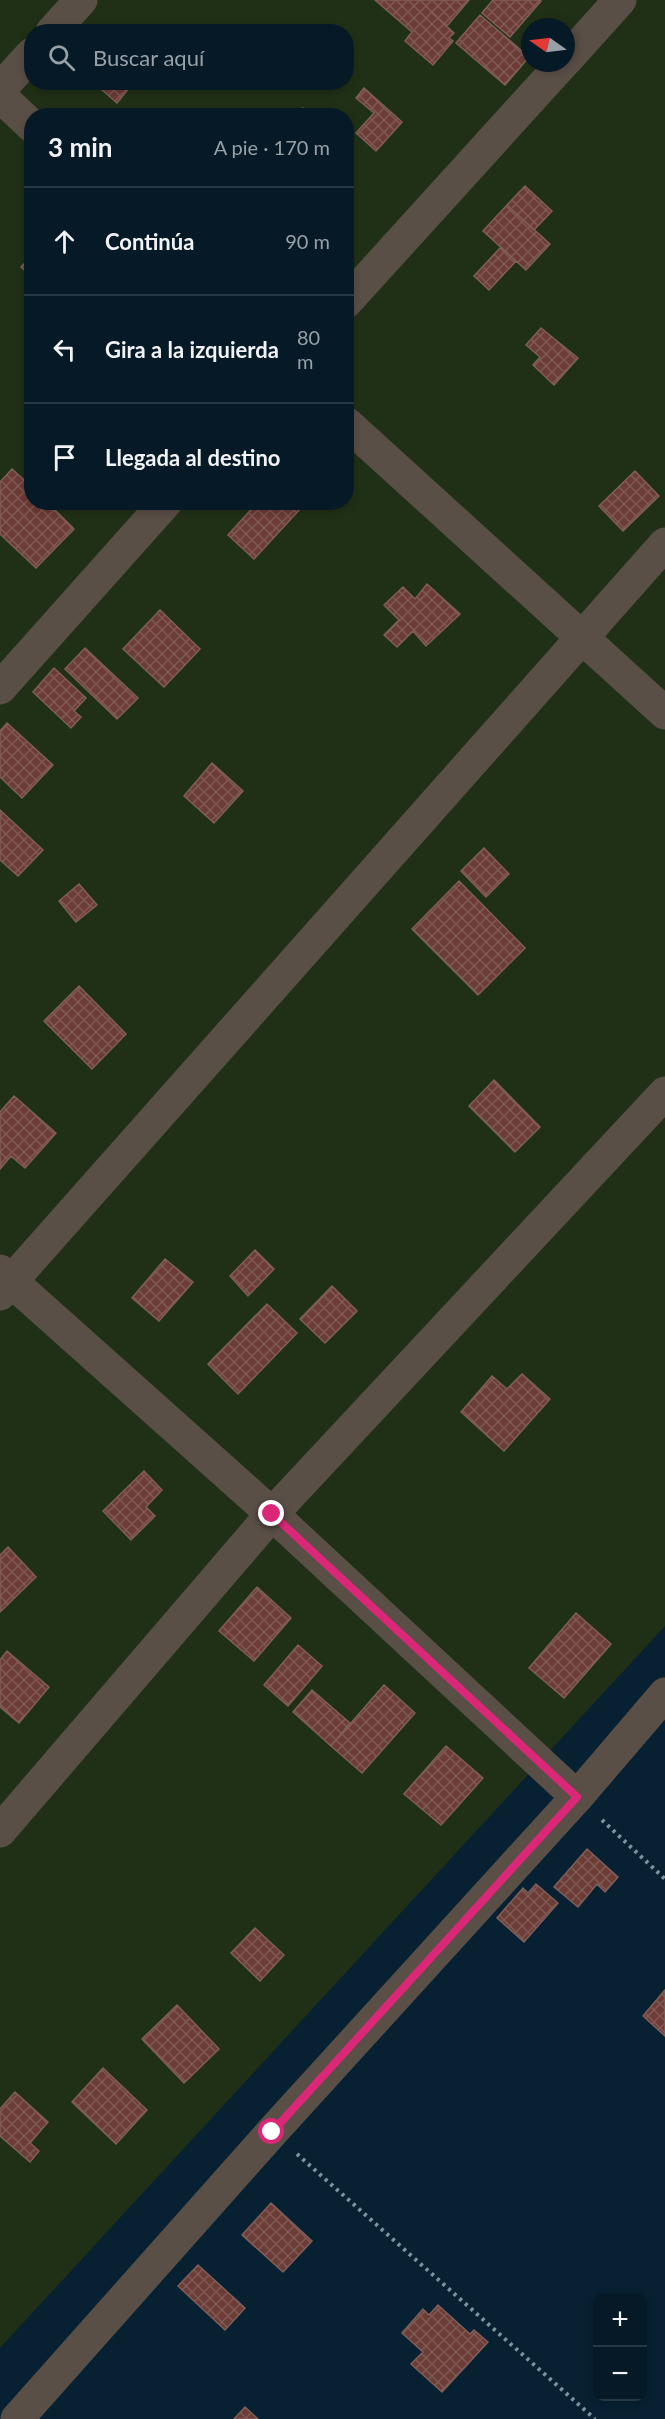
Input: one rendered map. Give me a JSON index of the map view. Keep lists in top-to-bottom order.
{
  "north": "left",
  "page": {
    "search": "Buscar aquí",
    "heading": ["3 min", "A pie · 170 m"],
    "list": [
      ["Continúa", "90 m"],
      ["Gira a la izquierda", "80 m"],
      "Llegada al destino"
    ],
    "map_buttons": ["+", "−"]
  }
}
